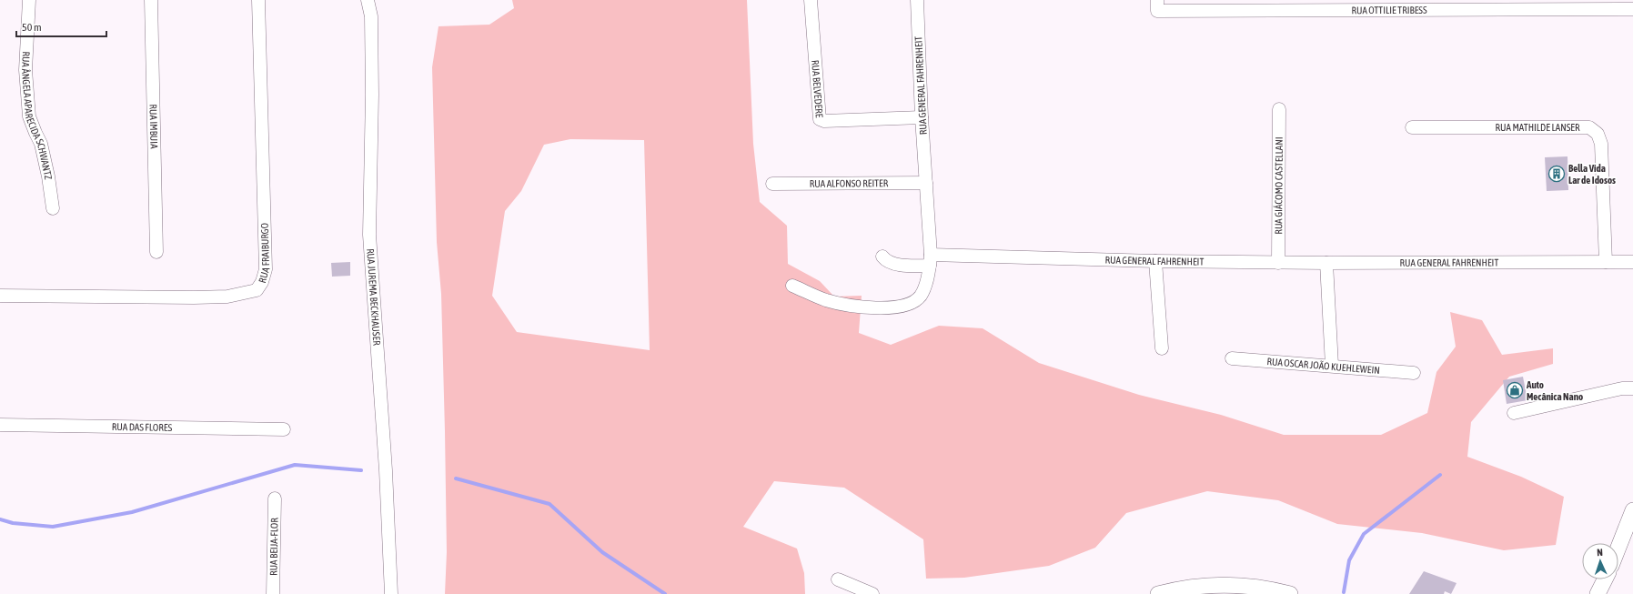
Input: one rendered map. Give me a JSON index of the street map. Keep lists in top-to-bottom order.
{
  "streets": {
    "street": [
      "RUA OTTILIE TRIBESS",
      "RUA GENERAL FAHRENHEIT",
      "RUA BELVEDERE",
      "RUA ÂNGELA APARECIDA SCHWANTZ",
      "RUA IMBUIA",
      "RUA MATHILDE LANSER",
      "RUA ALFONSO REITER",
      "RUA GIÁCOMO CASTELLANI",
      "RUA FRAIBURGO",
      "RUA JUREMA BECKHAUSER",
      "RUA OSCAR JOÃO KUEHLEWEIN",
      "RUA DAS FLORES",
      "RUA BEIJA-FLOR"
    ]
  },
  "crossings": [
    ["RUA GENERAL FAHRENHEIT", "RUA BELVEDERE"],
    ["RUA GENERAL FAHRENHEIT", "RUA MATHILDE LANSER"],
    ["RUA GENERAL FAHRENHEIT", "RUA ALFONSO REITER"],
    ["RUA GENERAL FAHRENHEIT", "RUA GIÁCOMO CASTELLANI"]
  ],
  "places": {
    "building": ["Bella Vida Lar de Idosos"],
    "shop": ["Auto Mecânica Nano"]
  },
  "scale_bar": "50 m",
  "north": "top"
}
